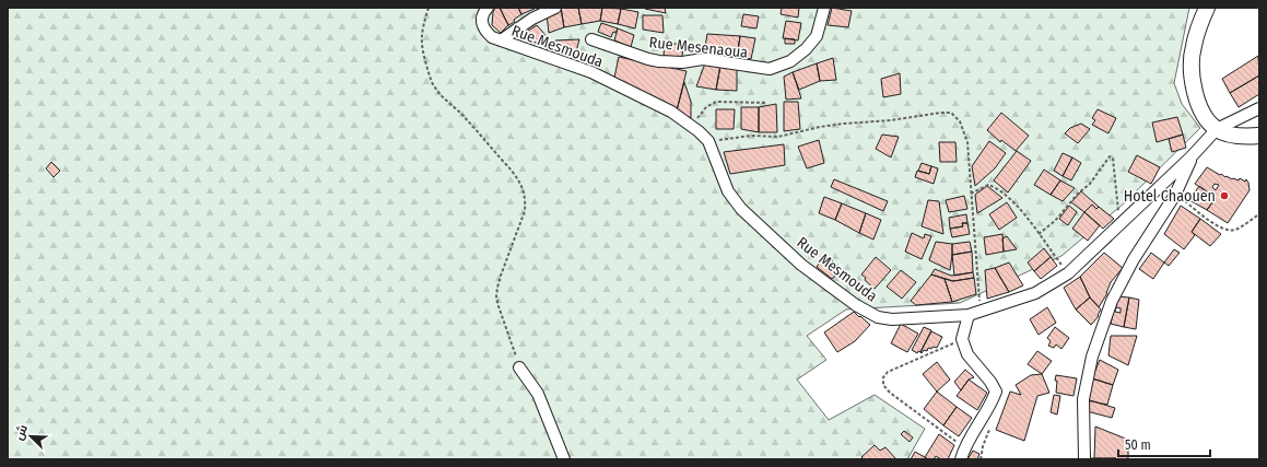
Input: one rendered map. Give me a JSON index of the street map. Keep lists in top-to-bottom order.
{
  "streets": {
    "street": ["Rue Mesmouda", "Rue Mesenaoua"]
  },
  "places": ["Hotel Chaouen"],
  "scale_bar": "50 m",
  "north": "top left"
}
